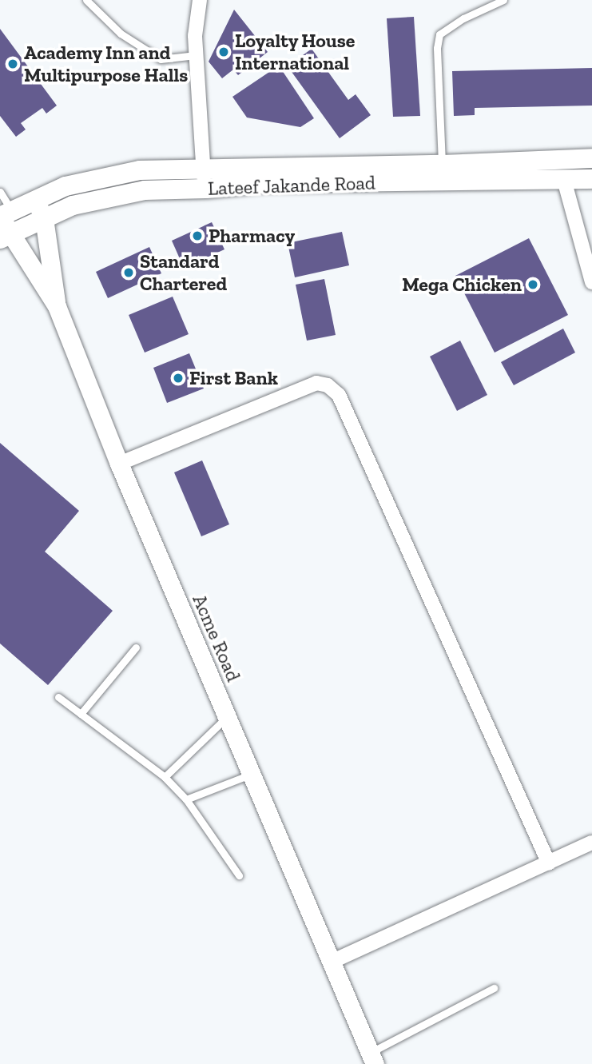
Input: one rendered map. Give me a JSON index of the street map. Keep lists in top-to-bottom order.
{
  "streets": {
    "main road": ["Lateef Jakande Road"],
    "street": ["Acme Road"]
  },
  "crossings": [
    ["Lateef Jakande Road", "Acme Road"]
  ],
  "places": [
    "Loyalty House International",
    "Academy Inn and Multipurpose Halls",
    "Pharmacy",
    "Standard Chartered",
    "Mega Chicken",
    "First Bank"
  ]
}
